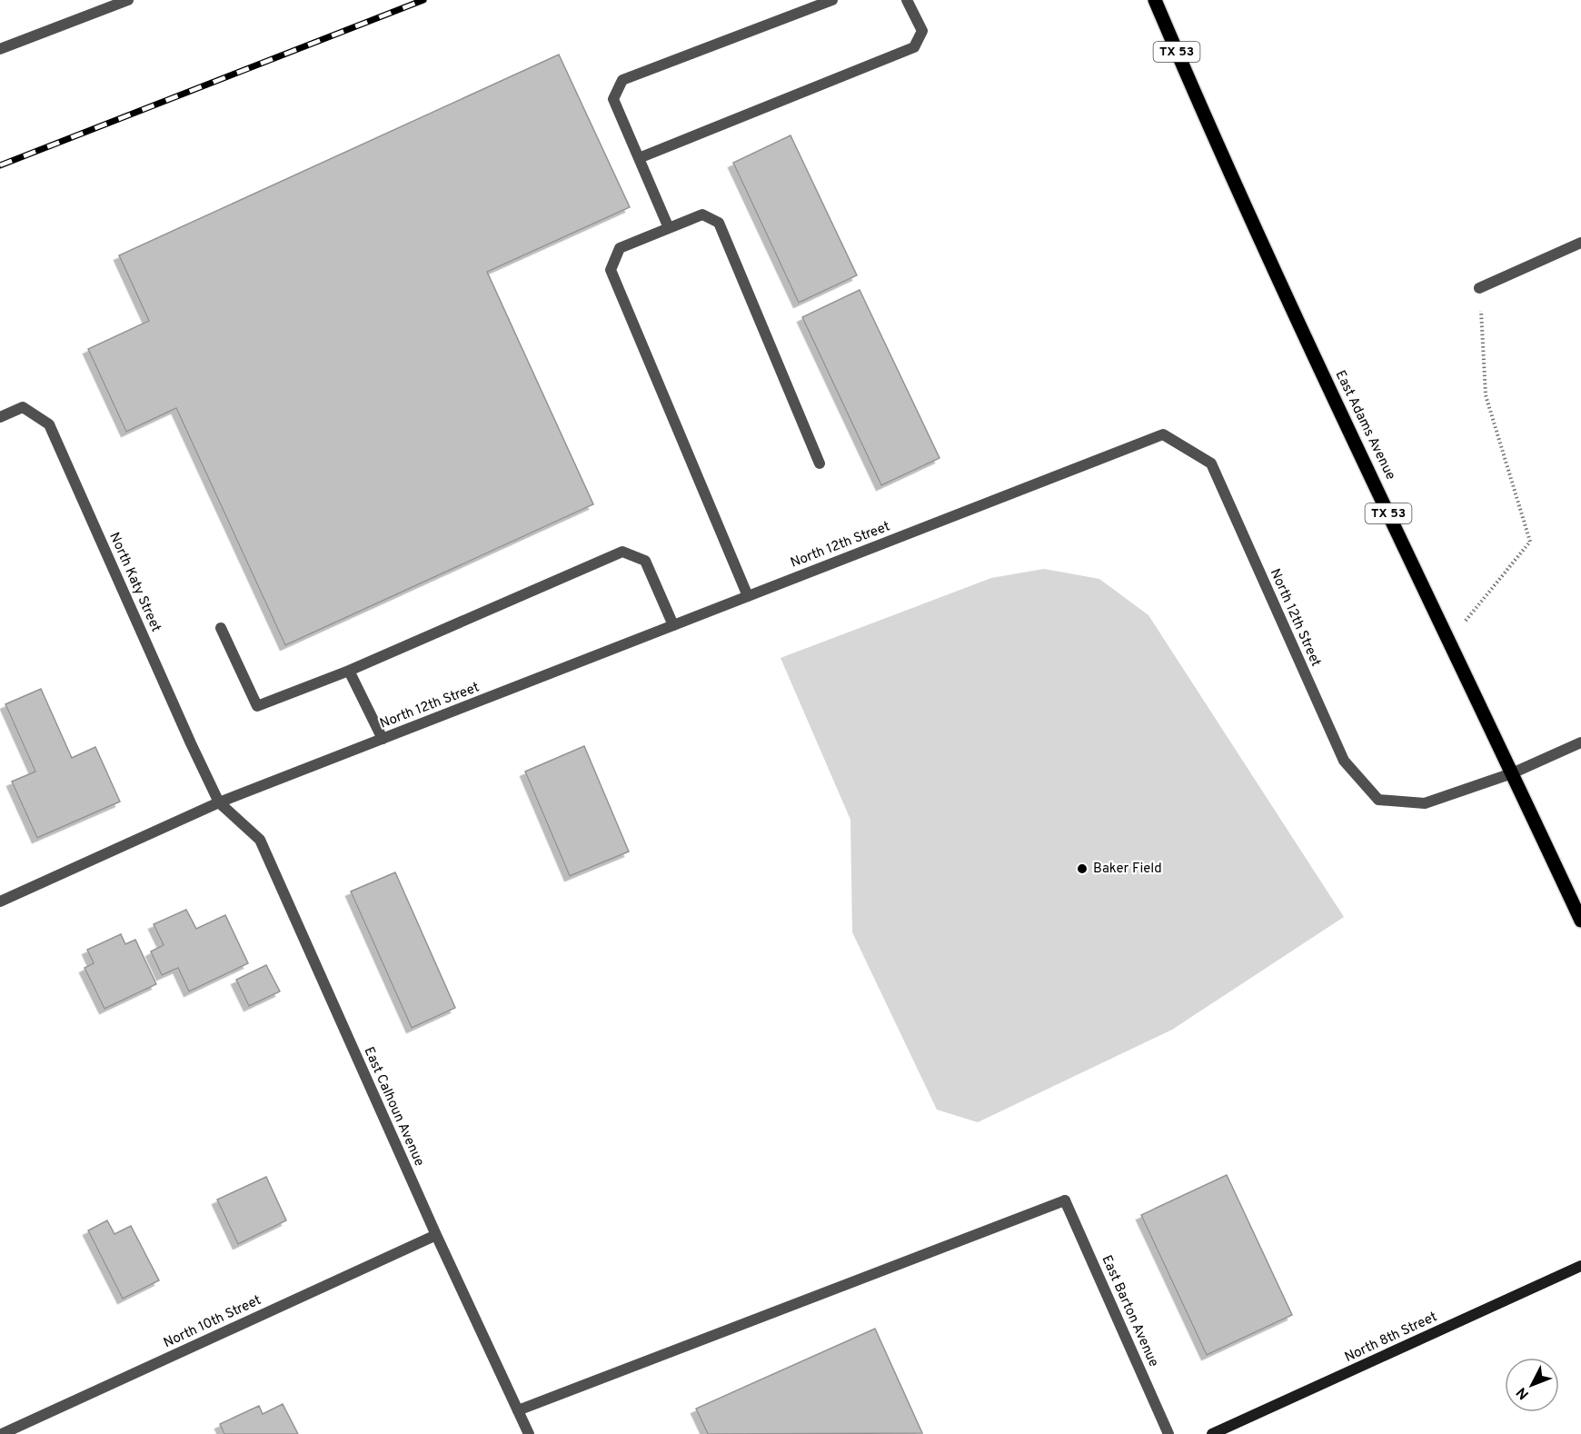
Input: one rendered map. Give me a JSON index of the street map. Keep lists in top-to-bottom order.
{
  "streets": {
    "main road": ["TX 53", "East Adams Avenue"],
    "street": [
      "North 12th Street",
      "North Katy Street",
      "East Calhoun Avenue",
      "East Barton Avenue",
      "North 10th Street",
      "North 8th Street"
    ]
  },
  "crossings": [
    ["East Adams Avenue", "North 12th Street"],
    ["North 12th Street", "North Katy Street"],
    ["North 12th Street", "East Calhoun Avenue"],
    ["North Katy Street", "East Calhoun Avenue"],
    ["East Calhoun Avenue", "East Barton Avenue"],
    ["East Calhoun Avenue", "North 10th Street"]
  ],
  "places": ["Baker Field"],
  "north": "bottom left"
}
